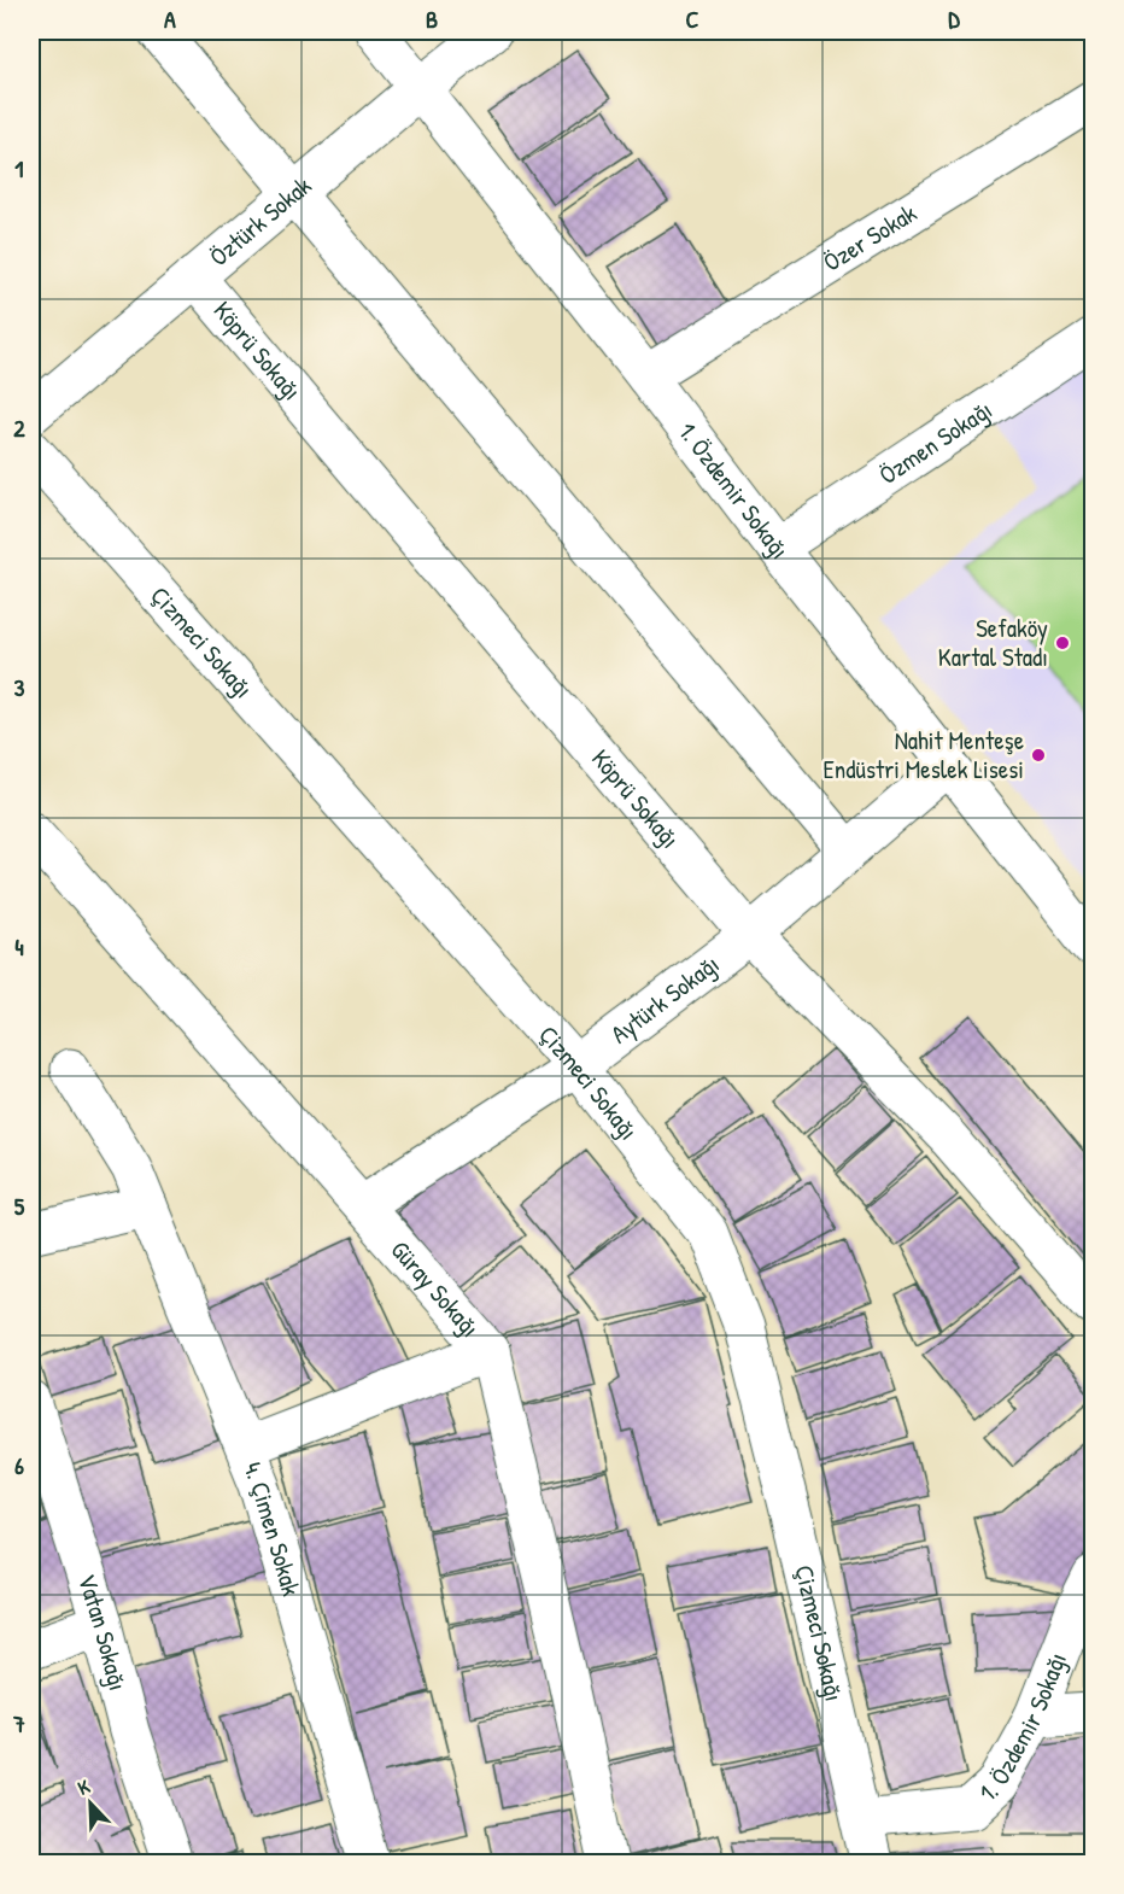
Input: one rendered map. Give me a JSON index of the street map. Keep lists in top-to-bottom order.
{
  "streets": {
    "street": [
      "Öztürk Sokak",
      "Özer Sokak",
      "Köprü Sokağı",
      "Özmen Sokağı",
      "1. Özdemir Sokağı",
      "Çizmeci Sokağı",
      "Aytürk Sokağı",
      "Güray Sokağı",
      "4. Çimen Sokak",
      "Vatan Sokağı"
    ]
  },
  "crossings": [
    ["Öztürk Sokak", "Köprü Sokağı"],
    ["Öztürk Sokak", "1. Özdemir Sokağı"],
    ["Özer Sokak", "1. Özdemir Sokağı"],
    ["Köprü Sokağı", "Aytürk Sokağı"],
    ["Özmen Sokağı", "1. Özdemir Sokağı"],
    ["1. Özdemir Sokağı", "Çizmeci Sokağı"],
    ["1. Özdemir Sokağı", "Aytürk Sokağı"],
    ["Çizmeci Sokağı", "Aytürk Sokağı"],
    ["Aytürk Sokağı", "Güray Sokağı"]
  ],
  "places": ["Sefaköy Kartal Stadı", "Nahit Menteşe Endüstri Meslek Lisesi"],
  "north": "top left",
  "grid": {
    "columns": [
      "A",
      "B",
      "C",
      "D"
    ],
    "rows": [
      "1",
      "2",
      "3",
      "4",
      "5",
      "6",
      "7"
    ]
  }
}
